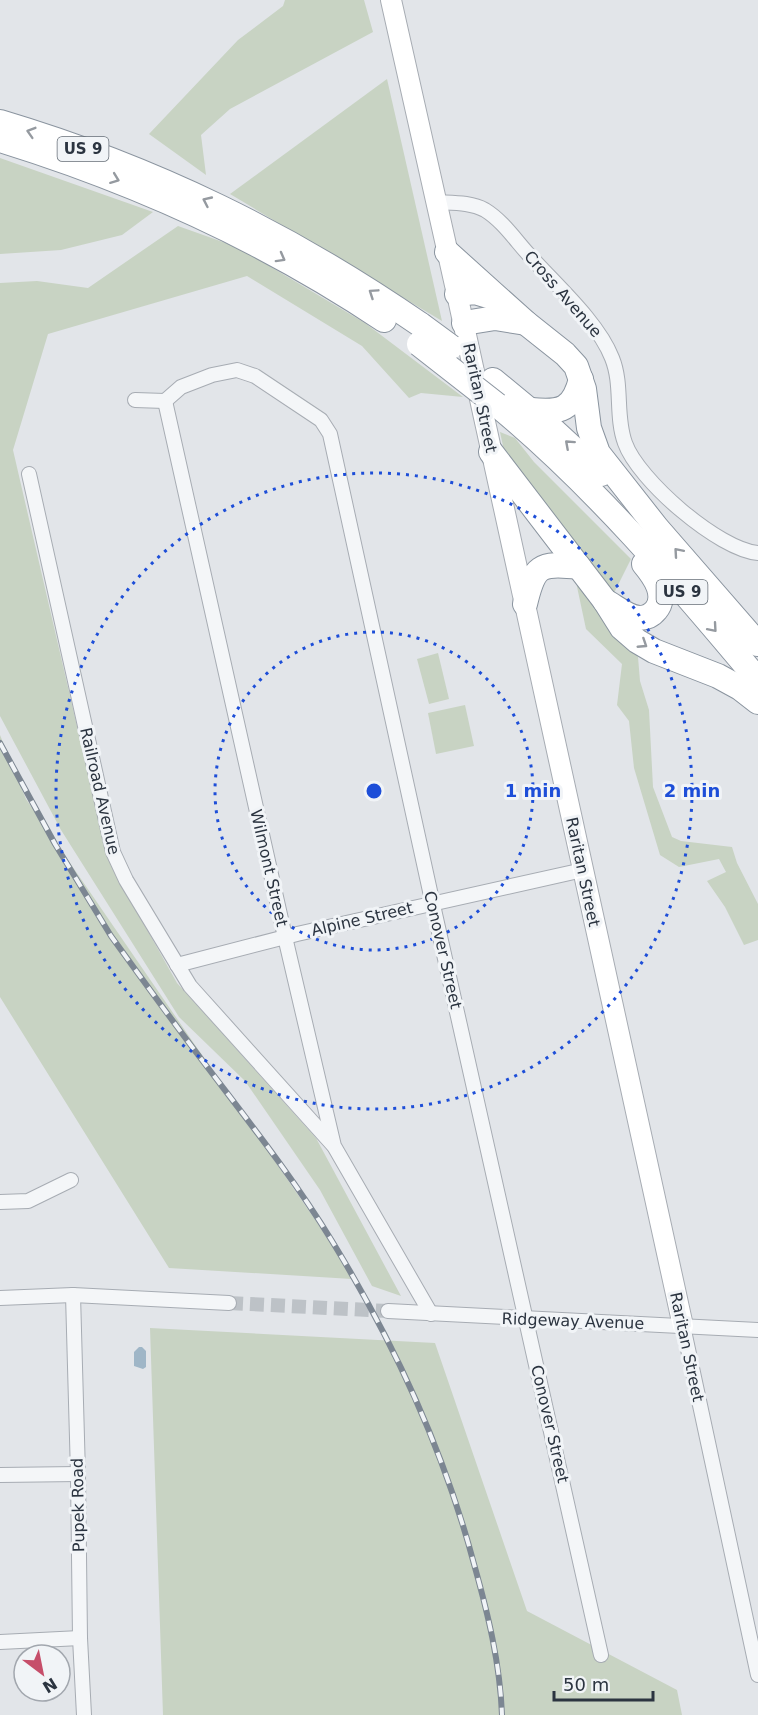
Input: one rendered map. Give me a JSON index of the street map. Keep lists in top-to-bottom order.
{
  "streets": {
    "highway": ["US 9"],
    "street": [
      "Cross Avenue",
      "Raritan Street",
      "Railroad Avenue",
      "Wilmont Street",
      "Alpine Street",
      "Conover Street",
      "Ridgeway Avenue",
      "Pupek Road"
    ]
  },
  "crossings": [
    ["Cross Avenue", "Raritan Street"],
    ["Raritan Street", "Alpine Street"],
    ["Raritan Street", "Ridgeway Avenue"],
    ["Railroad Avenue", "Wilmont Street"],
    ["Railroad Avenue", "Alpine Street"],
    ["Wilmont Street", "Alpine Street"],
    ["Wilmont Street", "Conover Street"],
    ["Wilmont Street", "Ridgeway Avenue"],
    ["Alpine Street", "Conover Street"],
    ["Conover Street", "Ridgeway Avenue"]
  ],
  "scale_bar": "50 m",
  "north": "bottom right",
  "rings": ["1 min", "2 min"]
}
